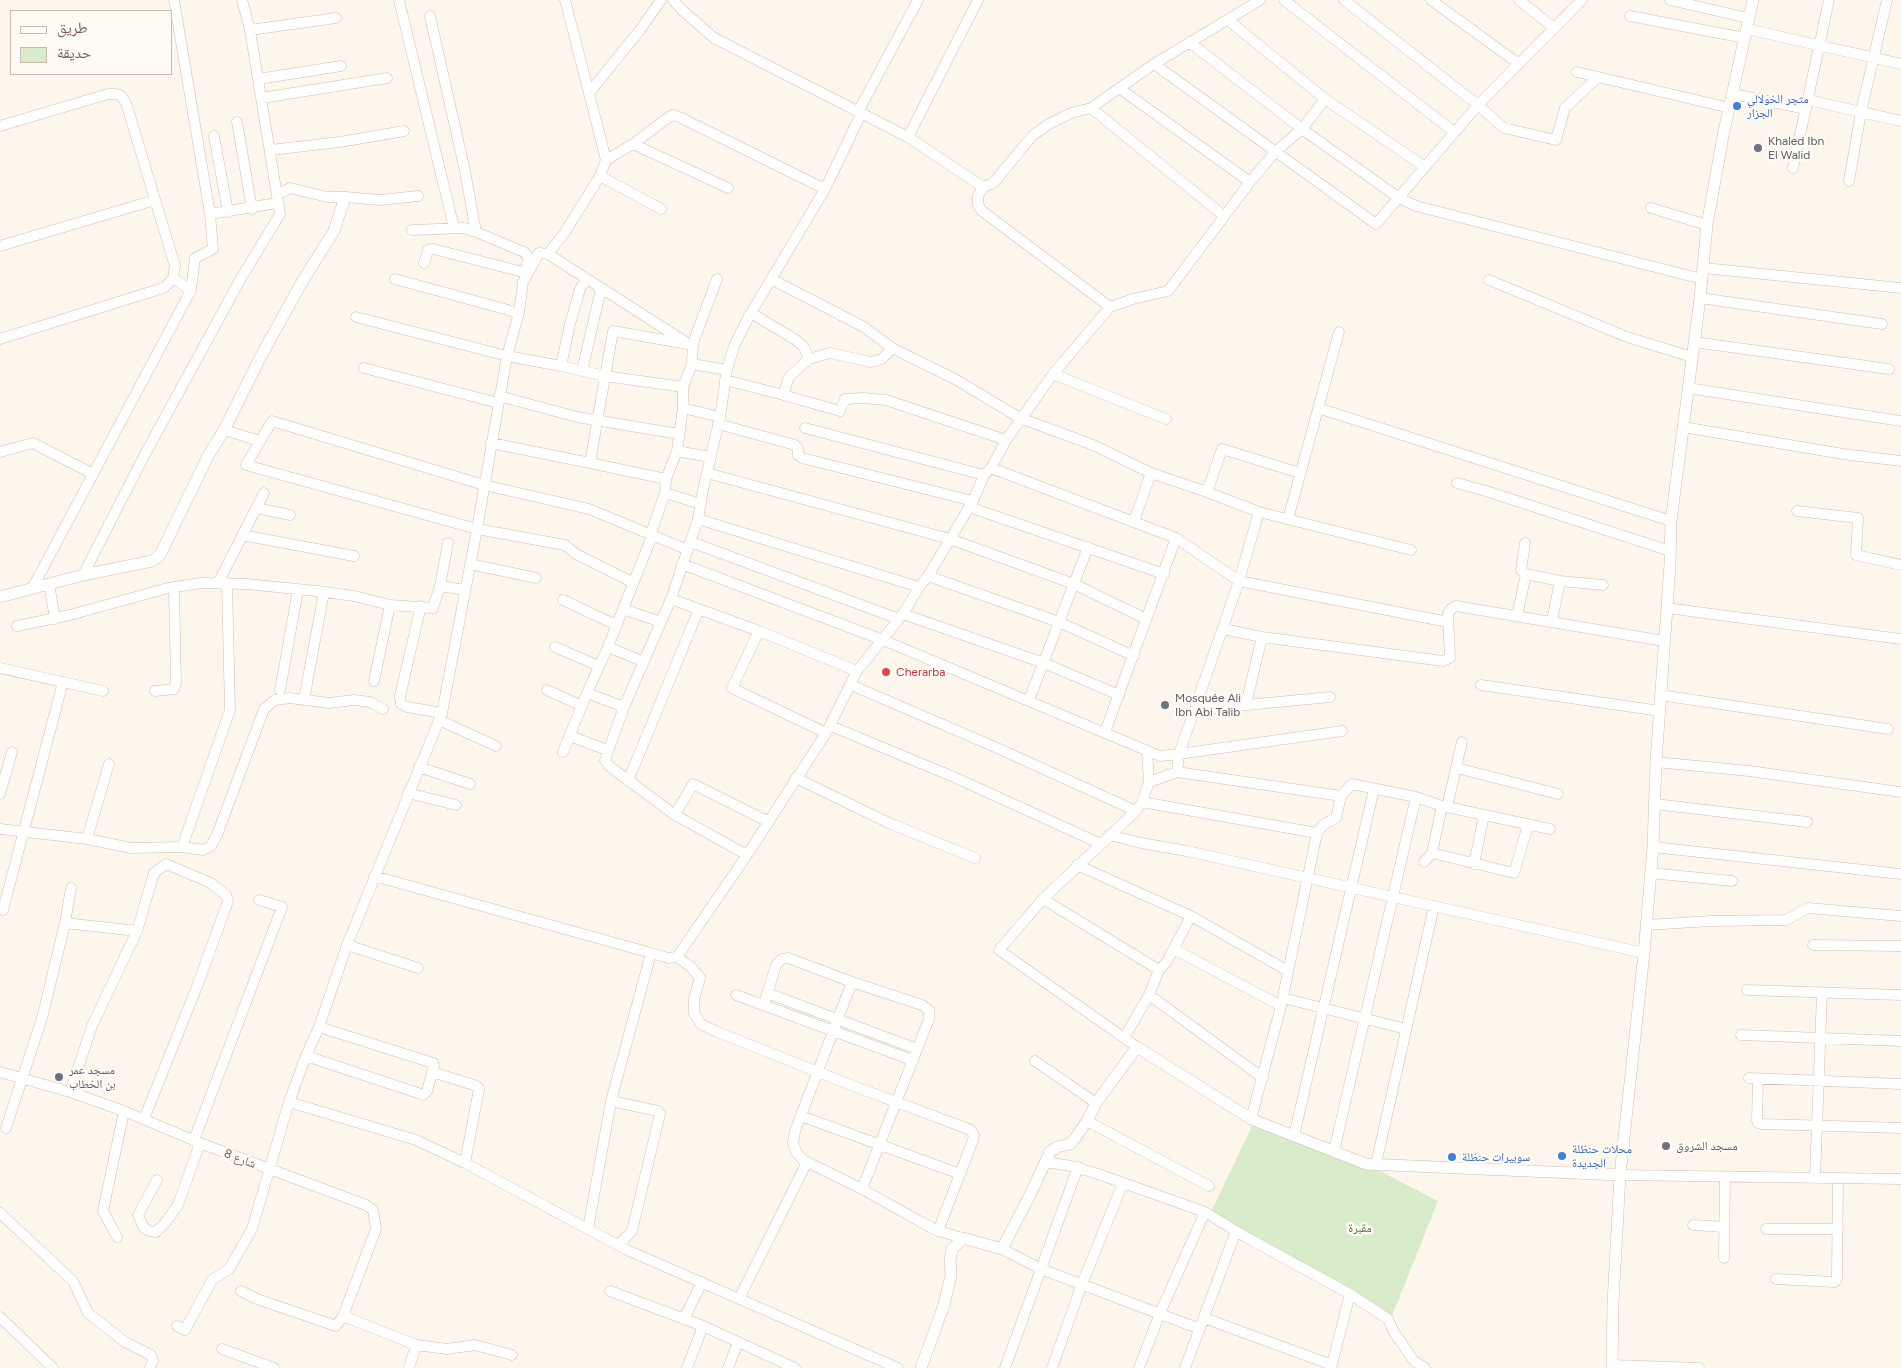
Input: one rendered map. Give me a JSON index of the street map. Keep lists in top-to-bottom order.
{
  "streets": {
    "street": ["شارع 8"]
  },
  "parks": ["مقبرة"],
  "places": [
    "متجر الخولالي الجزار",
    "Khaled Ibn El Walid",
    "Cherarba",
    "Mosquée Ali Ibn Abi Talib",
    "مسجد عمر بن الخطاب",
    "مسجد الشروق",
    "محلات حنظلة الجديدة",
    "سوبيرات حنظلة"
  ],
  "legend": ["طريق", "حديقة"]
}
